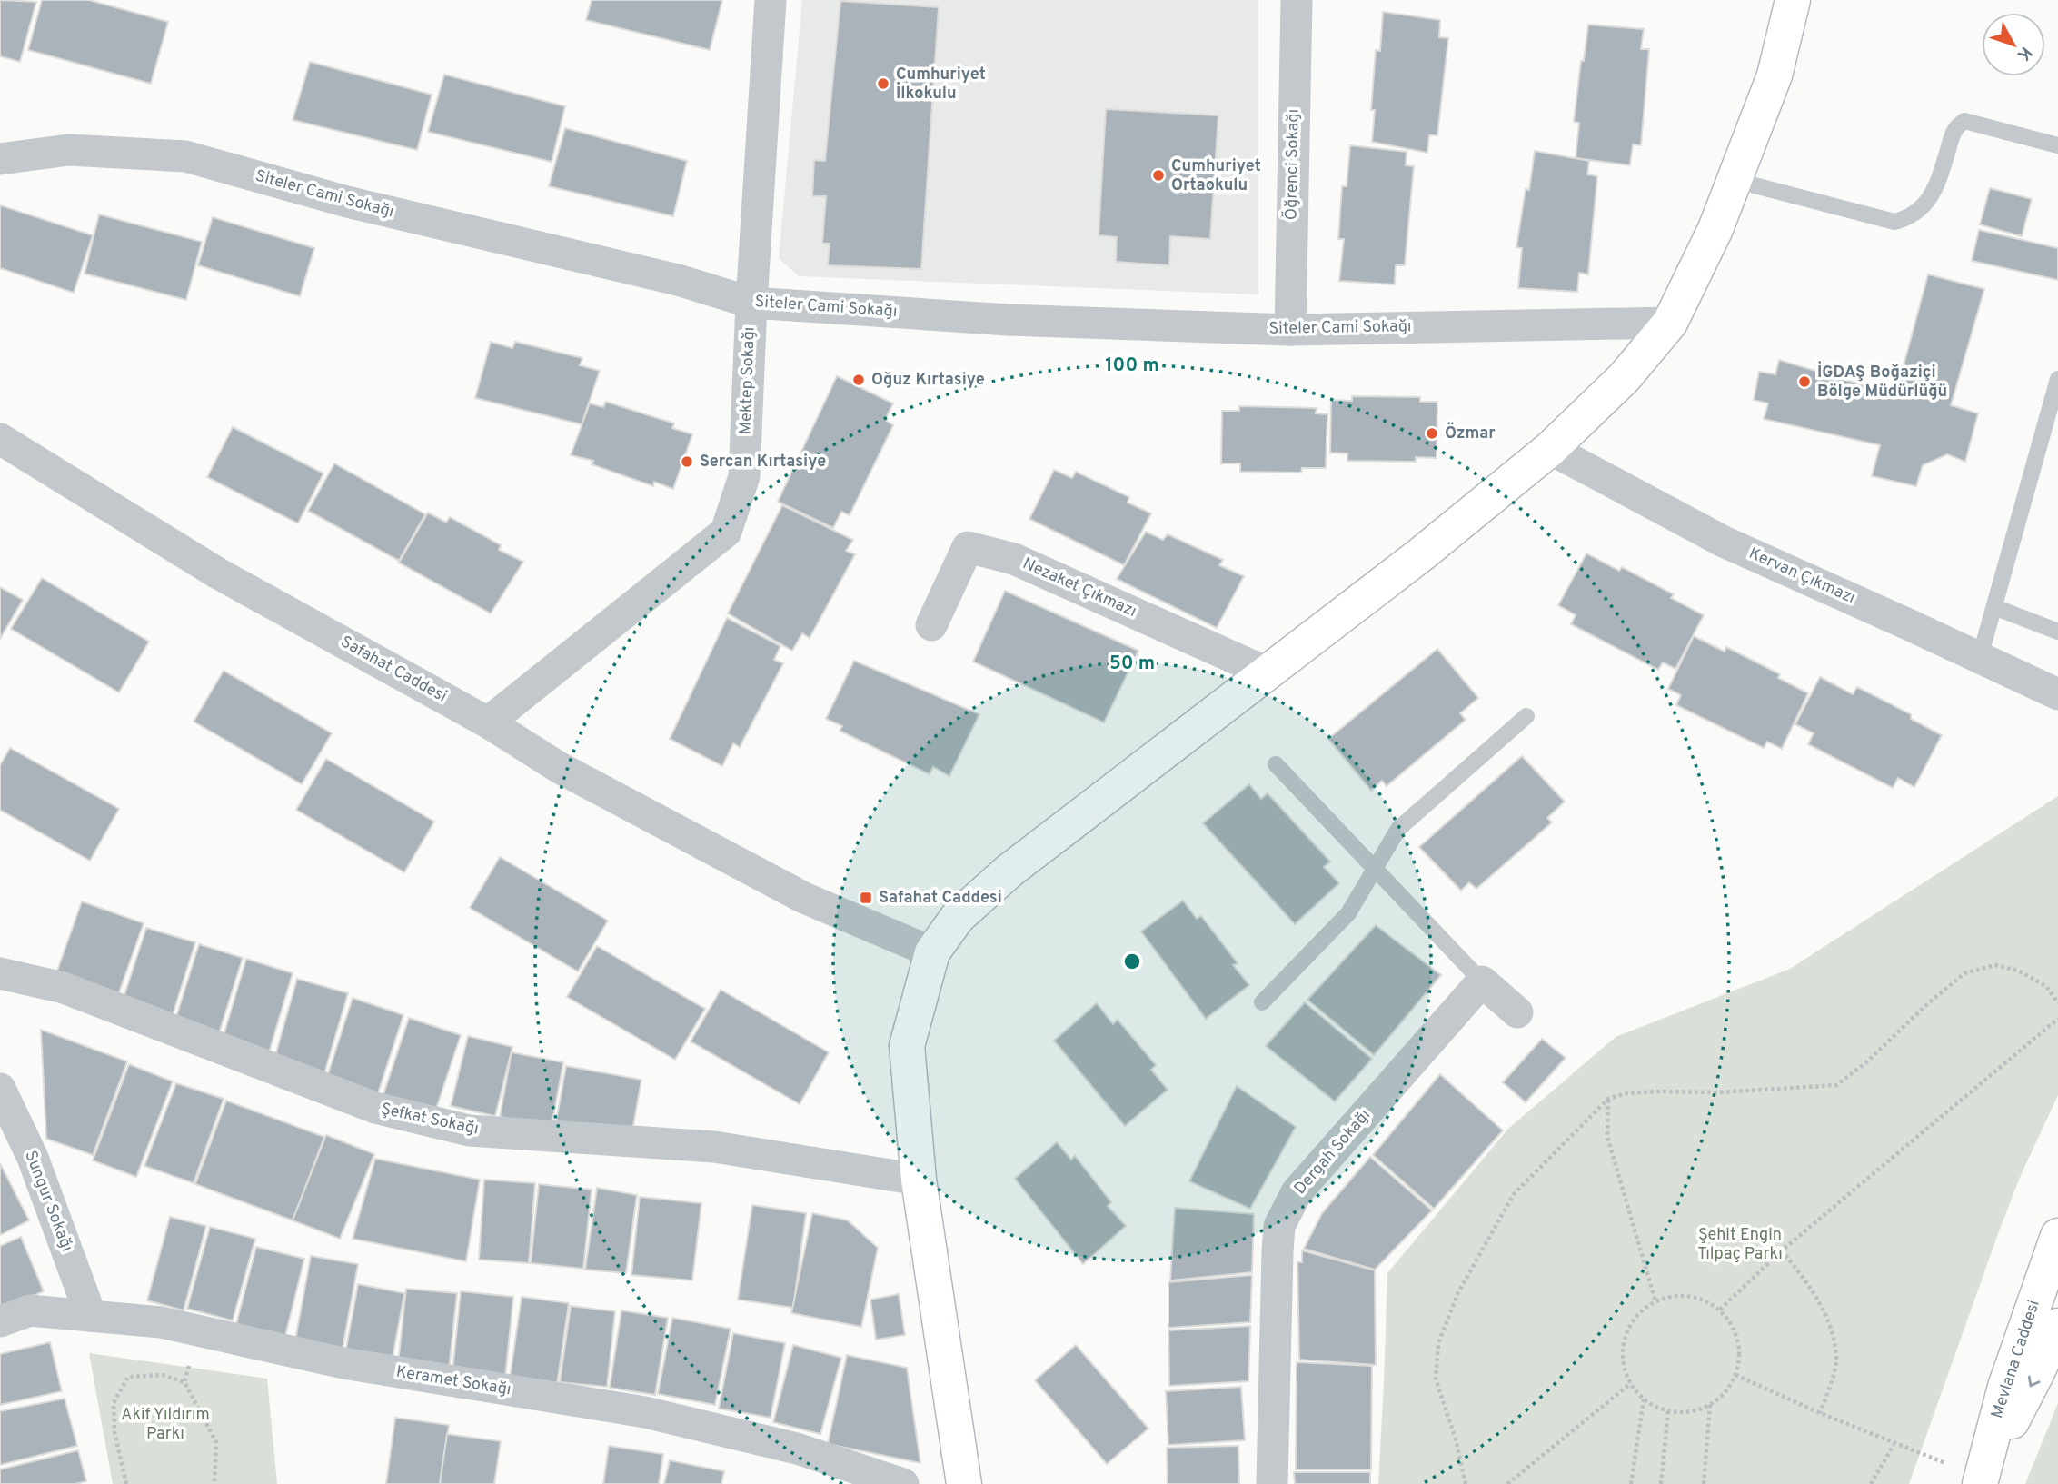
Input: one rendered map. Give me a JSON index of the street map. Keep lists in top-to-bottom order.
{
  "streets": {
    "main road": ["Mevlana Caddesi"],
    "street": [
      "Öğrenci Sokağı",
      "Siteler Cami Sokağı",
      "Mektep Sokağı",
      "Kervan Çıkmazı",
      "Nezaket Çıkmazı",
      "Safahat Caddesi",
      "Şefkat Sokağı",
      "Dergah Sokağı",
      "Sungur Sokağı",
      "Keramet Sokağı"
    ]
  },
  "crossings": [
    ["Öğrenci Sokağı", "Siteler Cami Sokağı"],
    ["Siteler Cami Sokağı", "Mektep Sokağı"],
    ["Mektep Sokağı", "Safahat Caddesi"],
    ["Sungur Sokağı", "Keramet Sokağı"]
  ],
  "parks": ["Şehit Engin Tılpaç Parkı", "Akif Yıldırım Parkı"],
  "places": {
    "other": [
      "Cumhuriyet İlkokulu",
      "Cumhuriyet Ortaokulu",
      "Oğuz Kırtasiye",
      "İGDAŞ Boğaziçi Bölge Müdürlüğü",
      "Özmar",
      "Sercan Kırtasiye"
    ],
    "transit": ["Safahat Caddesi"]
  },
  "north": "bottom right",
  "rings": ["100 m", "50 m"]
}
